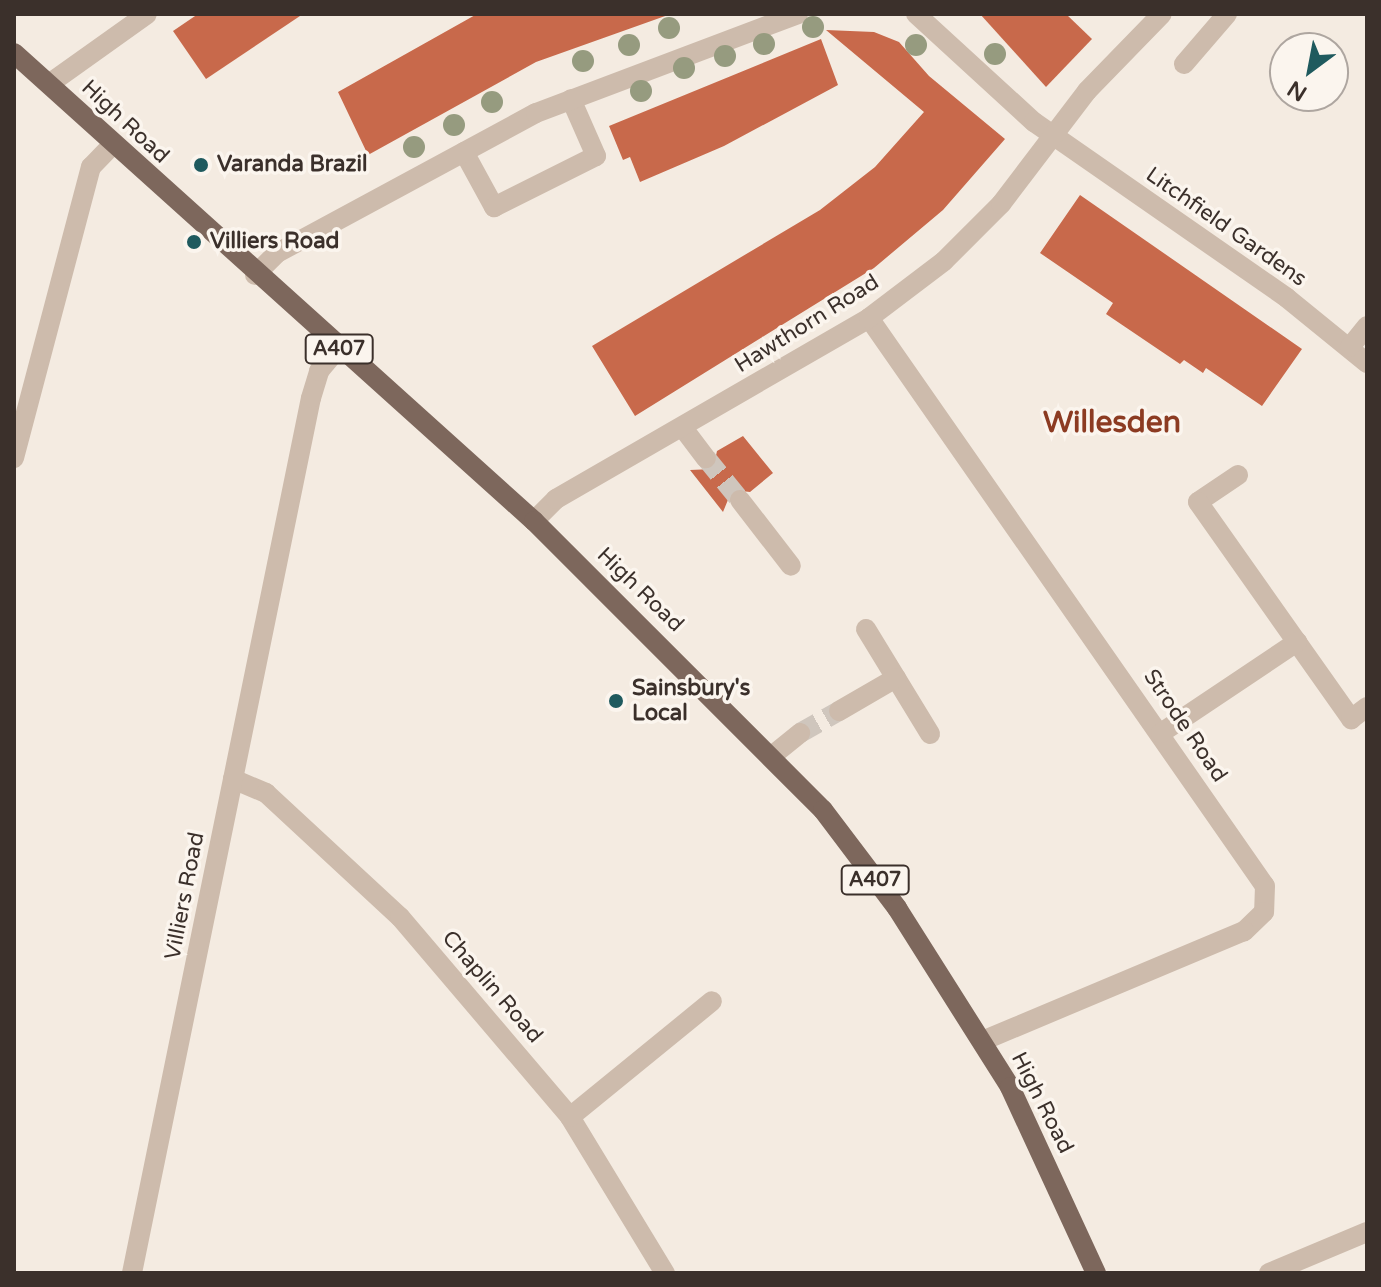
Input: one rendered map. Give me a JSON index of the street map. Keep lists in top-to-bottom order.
{
  "streets": {
    "main road": ["High Road", "A407"],
    "street": [
      "Litchfield Gardens",
      "Hawthorn Road",
      "Strode Road",
      "Villiers Road",
      "Chaplin Road"
    ]
  },
  "crossings": [
    ["High Road", "Hawthorn Road"],
    ["High Road", "Strode Road"],
    ["High Road", "Villiers Road"],
    ["Litchfield Gardens", "Hawthorn Road"],
    ["Hawthorn Road", "Strode Road"],
    ["Villiers Road", "Chaplin Road"]
  ],
  "districts": ["Willesden"],
  "places": ["Varanda Brazil", "Villiers Road", "Sainsbury's Local"],
  "north": "bottom left"
}
